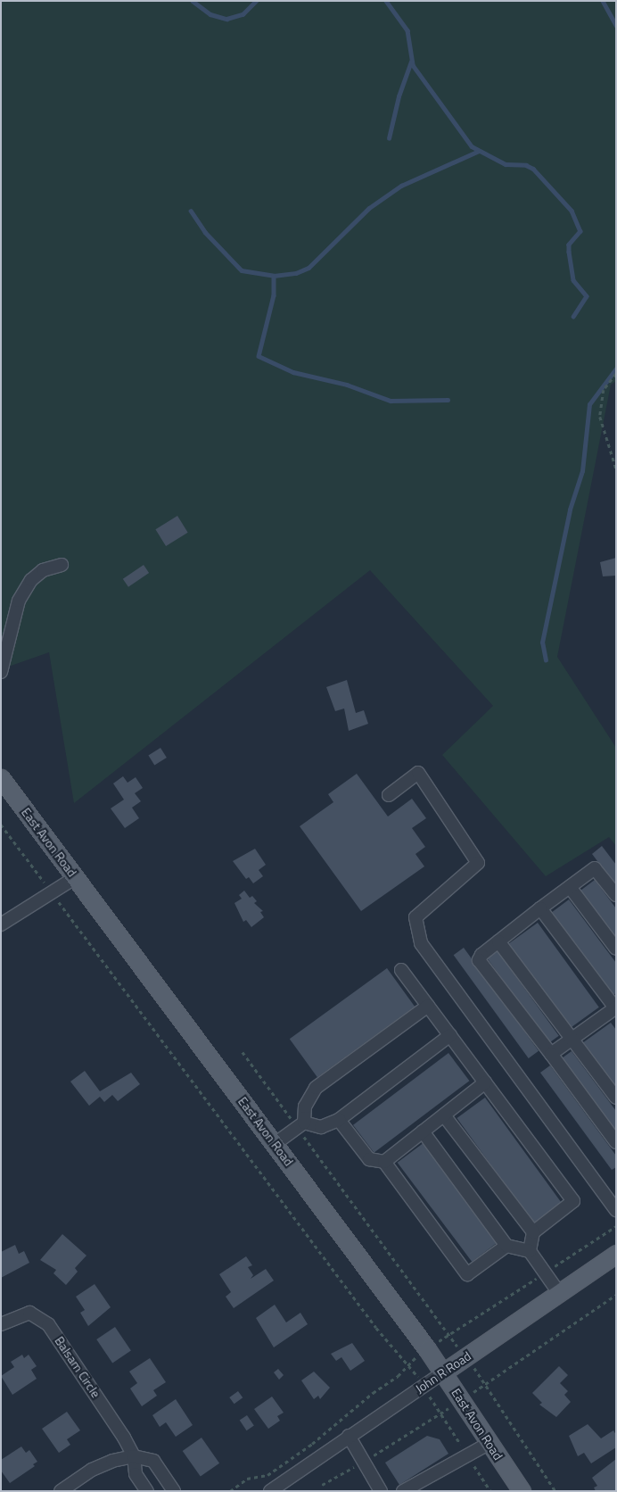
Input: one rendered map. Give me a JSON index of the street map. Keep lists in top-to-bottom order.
{
  "streets": {
    "main road": ["East Avon Road", "John R Road"],
    "street": ["Balsam Circle"]
  },
  "crossings": [
    ["East Avon Road", "John R Road"]
  ]
}
